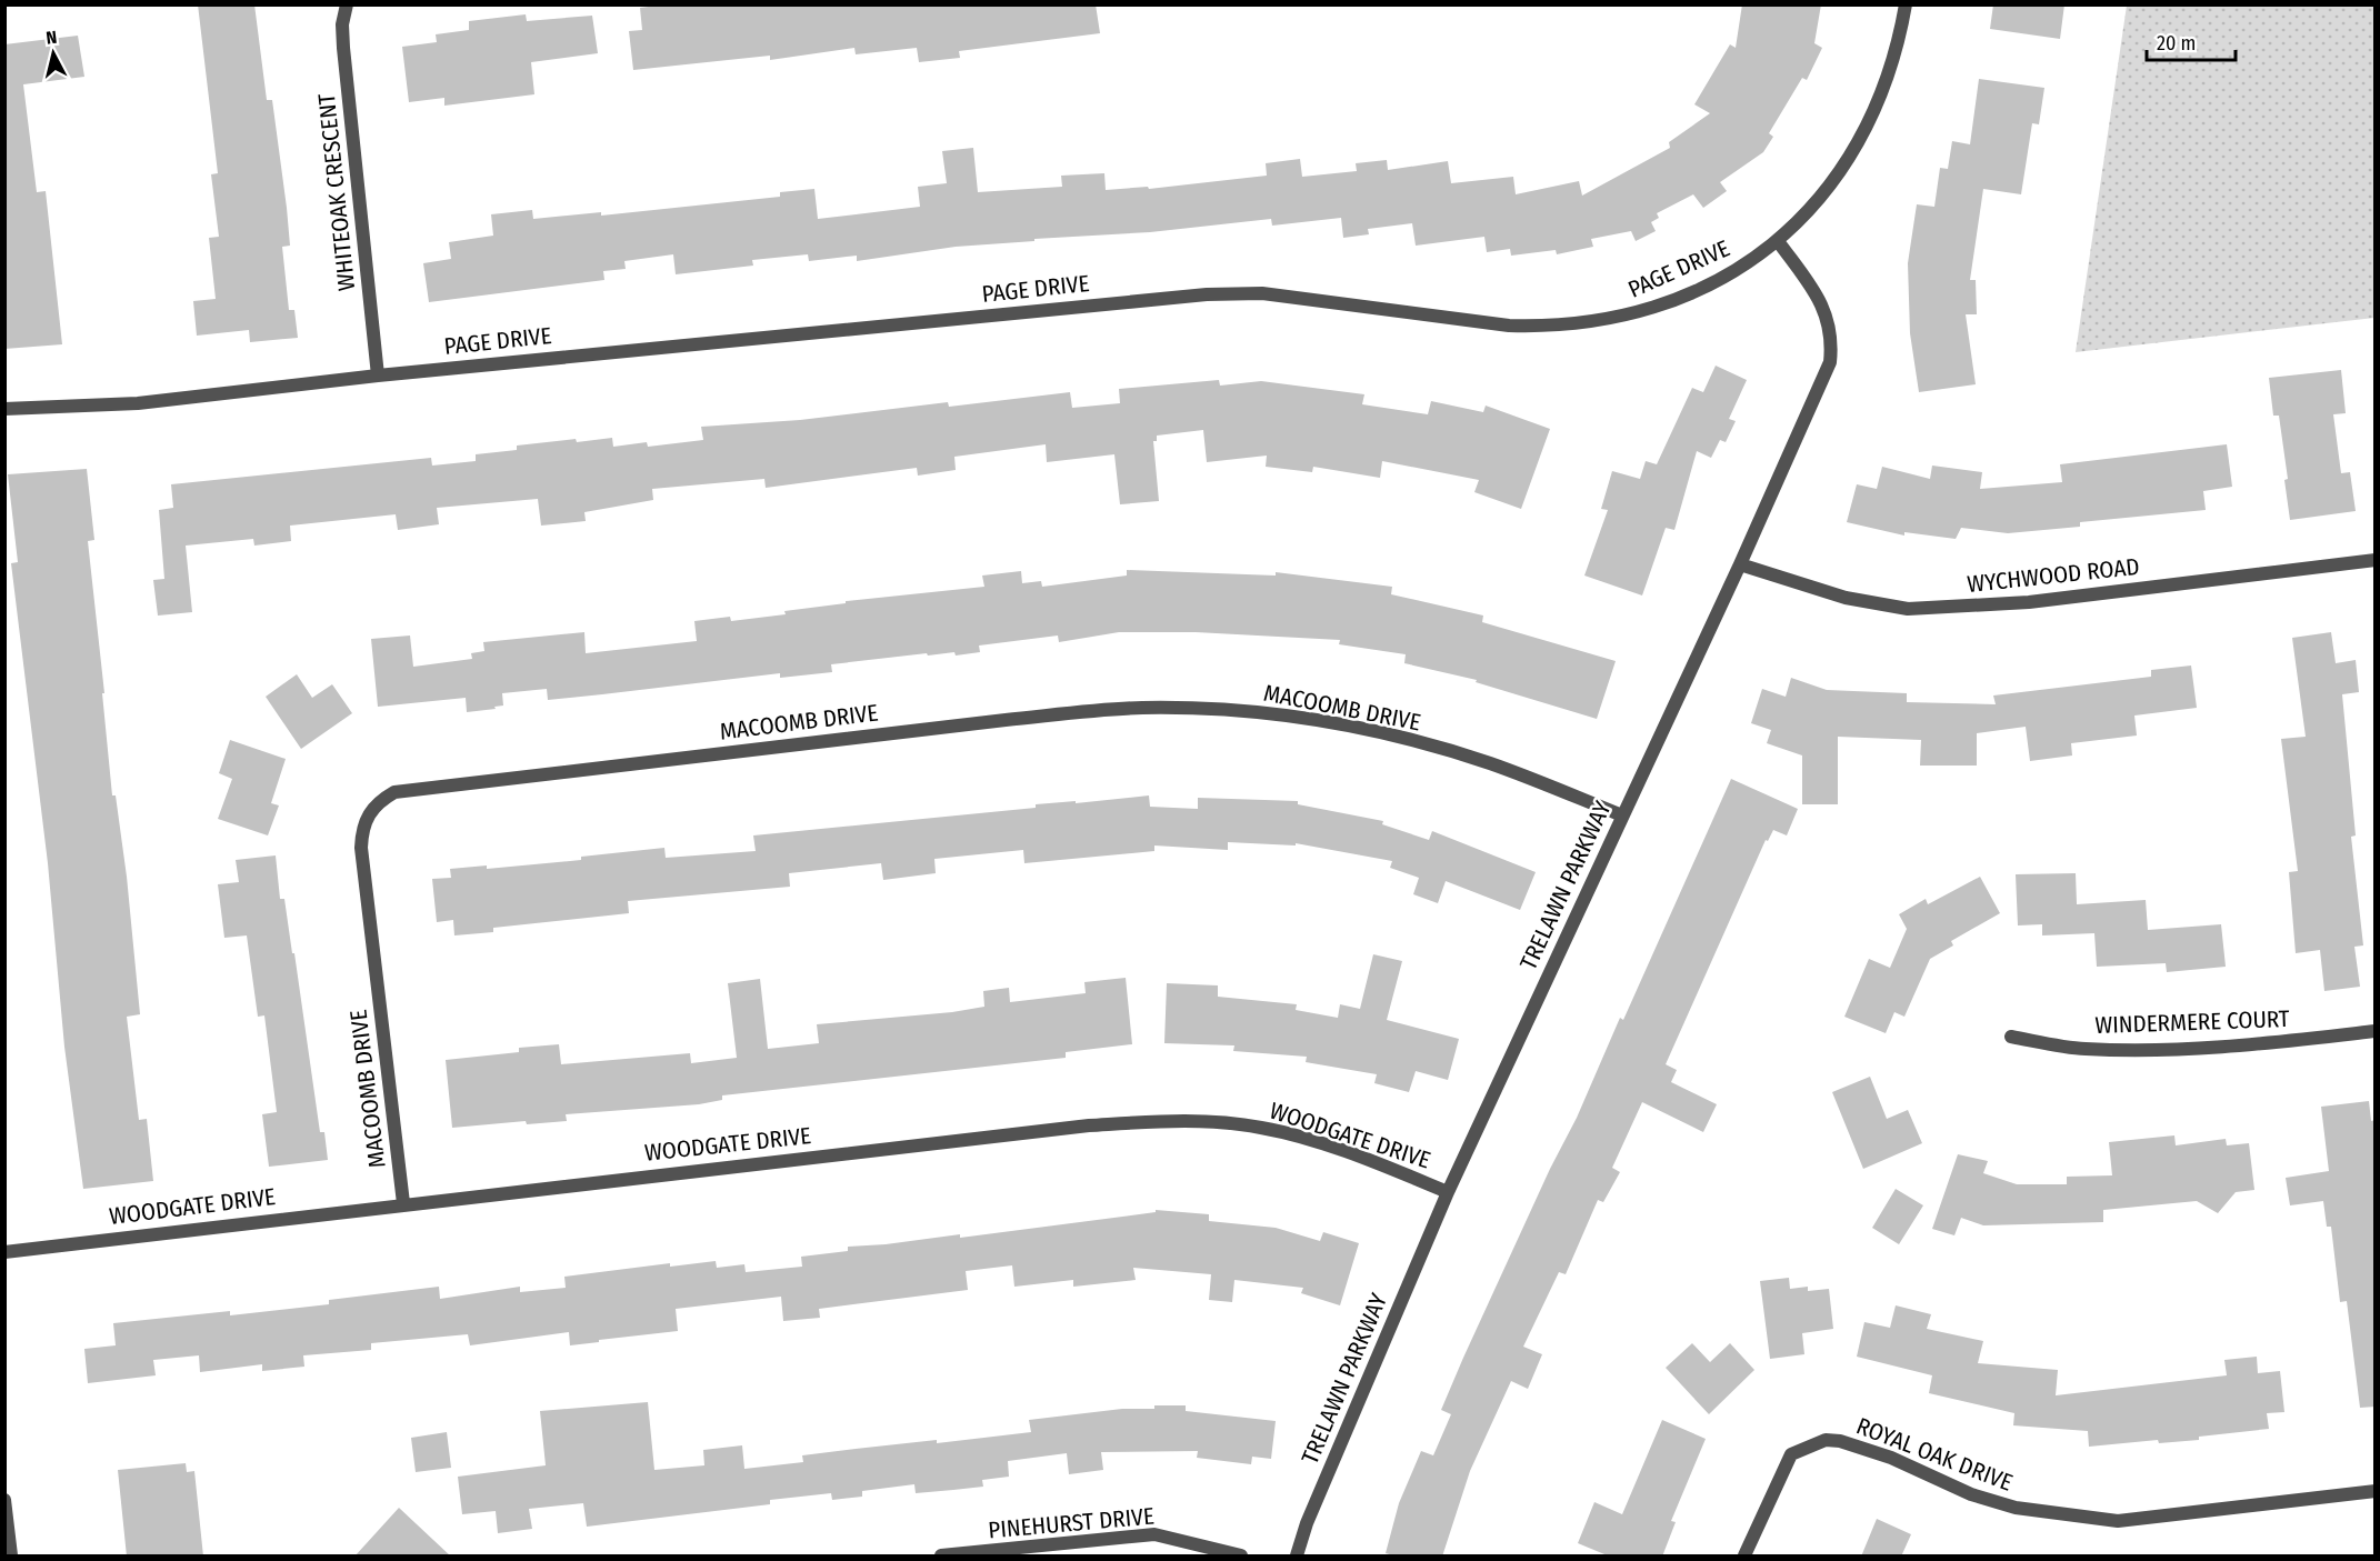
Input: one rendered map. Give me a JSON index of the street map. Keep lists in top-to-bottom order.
{
  "streets": {
    "street": [
      "WHITEOAK CRESCENT",
      "PAGE DRIVE",
      "WYCHWOOD ROAD",
      "MACOOMB DRIVE",
      "TRELAWN PARKWAY",
      "WINDERMERE COURT",
      "WOODGATE DRIVE",
      "ROYAL OAK DRIVE",
      "PINEHURST DRIVE"
    ]
  },
  "crossings": [
    ["WHITEOAK CRESCENT", "PAGE DRIVE"],
    ["PAGE DRIVE", "TRELAWN PARKWAY"],
    ["WYCHWOOD ROAD", "TRELAWN PARKWAY"],
    ["MACOOMB DRIVE", "TRELAWN PARKWAY"],
    ["MACOOMB DRIVE", "WOODGATE DRIVE"],
    ["TRELAWN PARKWAY", "WOODGATE DRIVE"]
  ],
  "scale_bar": "20 m",
  "north": "top"
}
